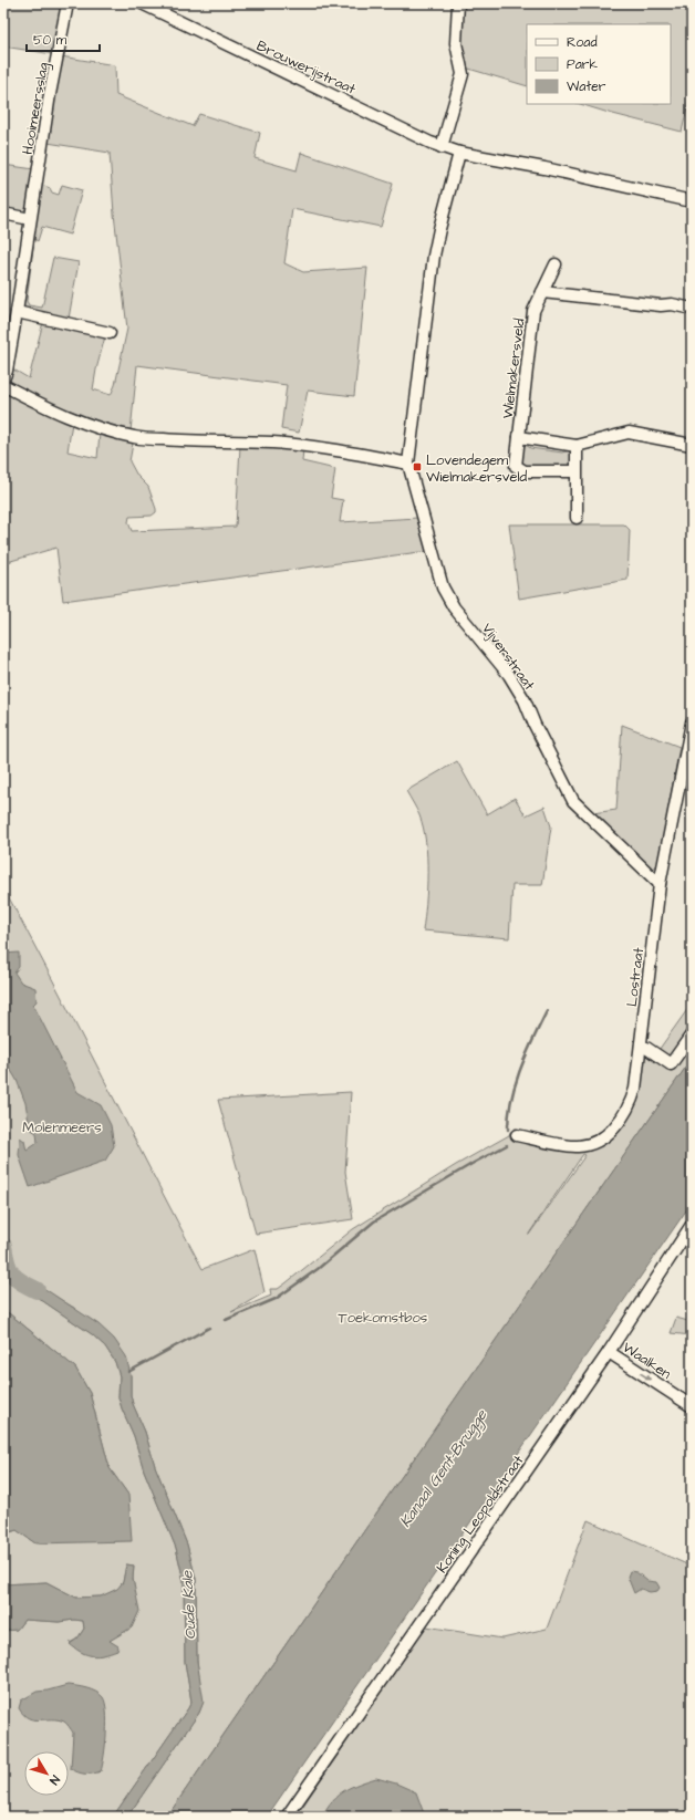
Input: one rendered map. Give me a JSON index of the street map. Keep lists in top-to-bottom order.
{
  "streets": {
    "street": [
      "Brouwerijstraat",
      "Hooimeersslag",
      "Wielmakersveld",
      "Vijverstraat",
      "Lostraat",
      "Waalken",
      "Koning Leopoldstraat"
    ]
  },
  "crossings": [
    ["Vijverstraat", "Lostraat"],
    ["Waalken", "Koning Leopoldstraat"]
  ],
  "one_way": ["Waalken"],
  "water": ["Kanaal Gent-Brugge", "Oude Kale"],
  "parks": ["Molenmeers", "Toekomstbos"],
  "places": {
    "transit": ["Lovendegem Wielmakersveld"]
  },
  "legend": ["Road", "Park", "Water"],
  "scale_bar": "50 m",
  "north": "bottom right"
}
